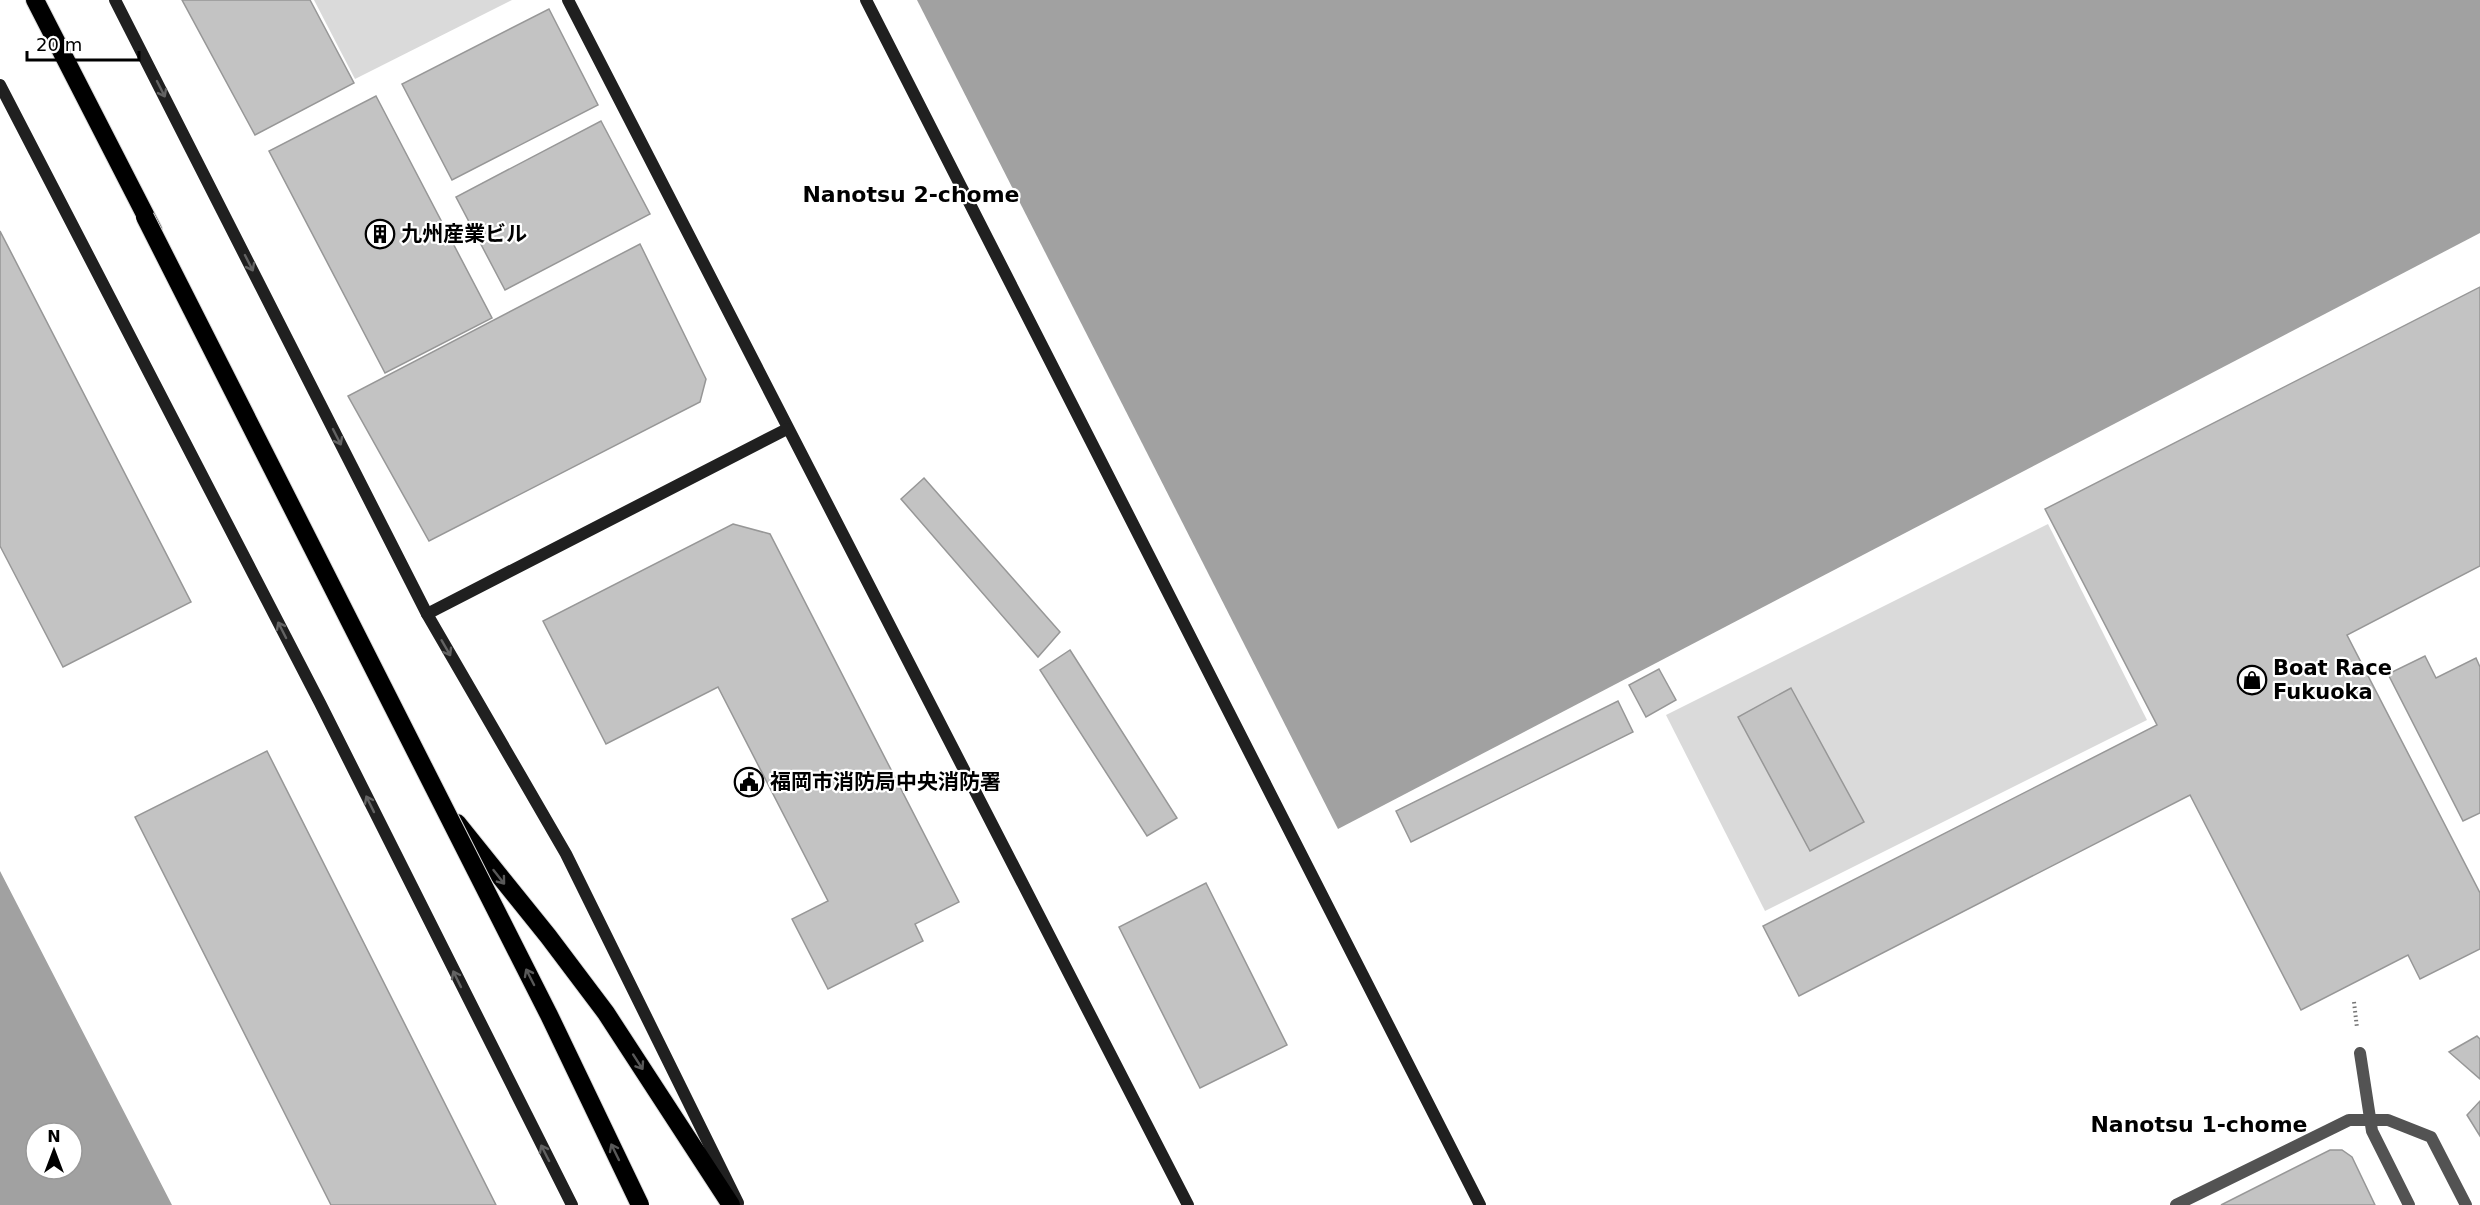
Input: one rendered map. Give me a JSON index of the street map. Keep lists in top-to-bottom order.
{
  "districts": ["Nanotsu 2-chome", "Nanotsu 1-chome"],
  "places": {
    "building": ["九州産業ビル"],
    "shop": ["Boat Race Fukuoka"],
    "public building": ["福岡市消防局中央消防署"]
  },
  "scale_bar": "20 m",
  "north": "top"
}
